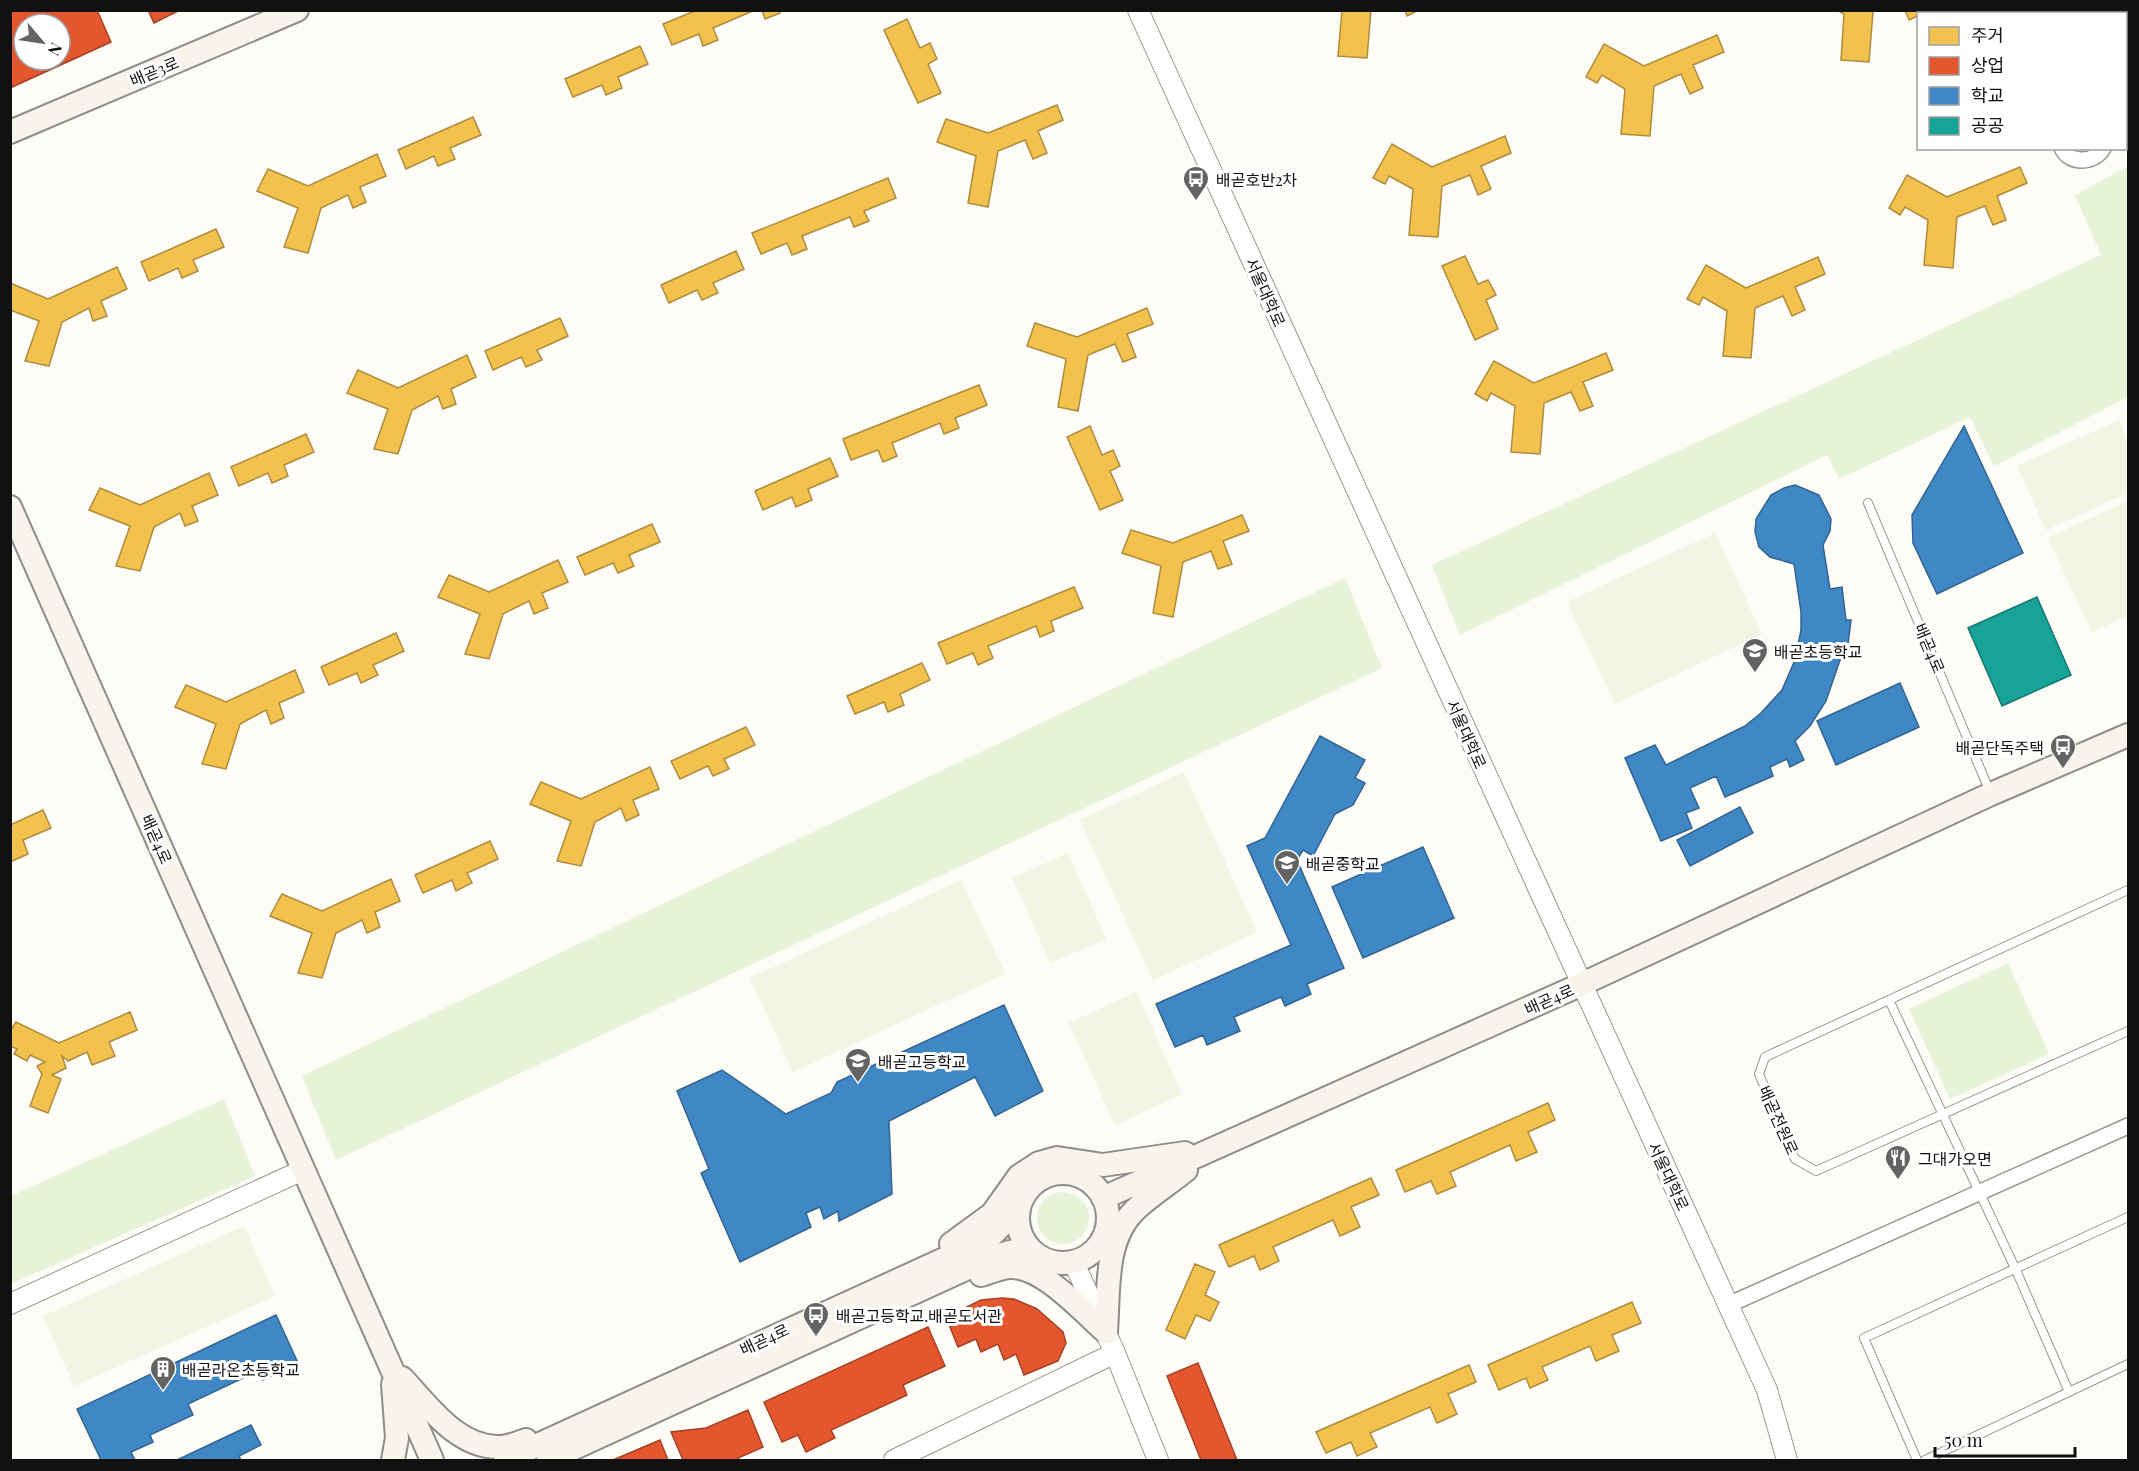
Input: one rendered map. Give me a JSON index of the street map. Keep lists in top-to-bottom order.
{
  "streets": {
    "main road": ["배곧3로", "배곧4로"],
    "street": ["서울대학로"],
    "lane": ["배곧전원로"]
  },
  "crossings": [
    ["서울대학로", "배곧4로"]
  ],
  "places": {
    "bus stop": ["배곧호반2차", "배곧단독주택", "배곧고등학교.배곧도서관"],
    "school or university": ["배곧초등학교", "배곧중학교", "배곧고등학교"],
    "restaurant": ["그대가오면"],
    "building": ["배곧라온초등학교"]
  },
  "legend": [
    "주거",
    "상업",
    "학교",
    "공공"
  ],
  "scale_bar": "50 m",
  "north": "bottom right"
}
